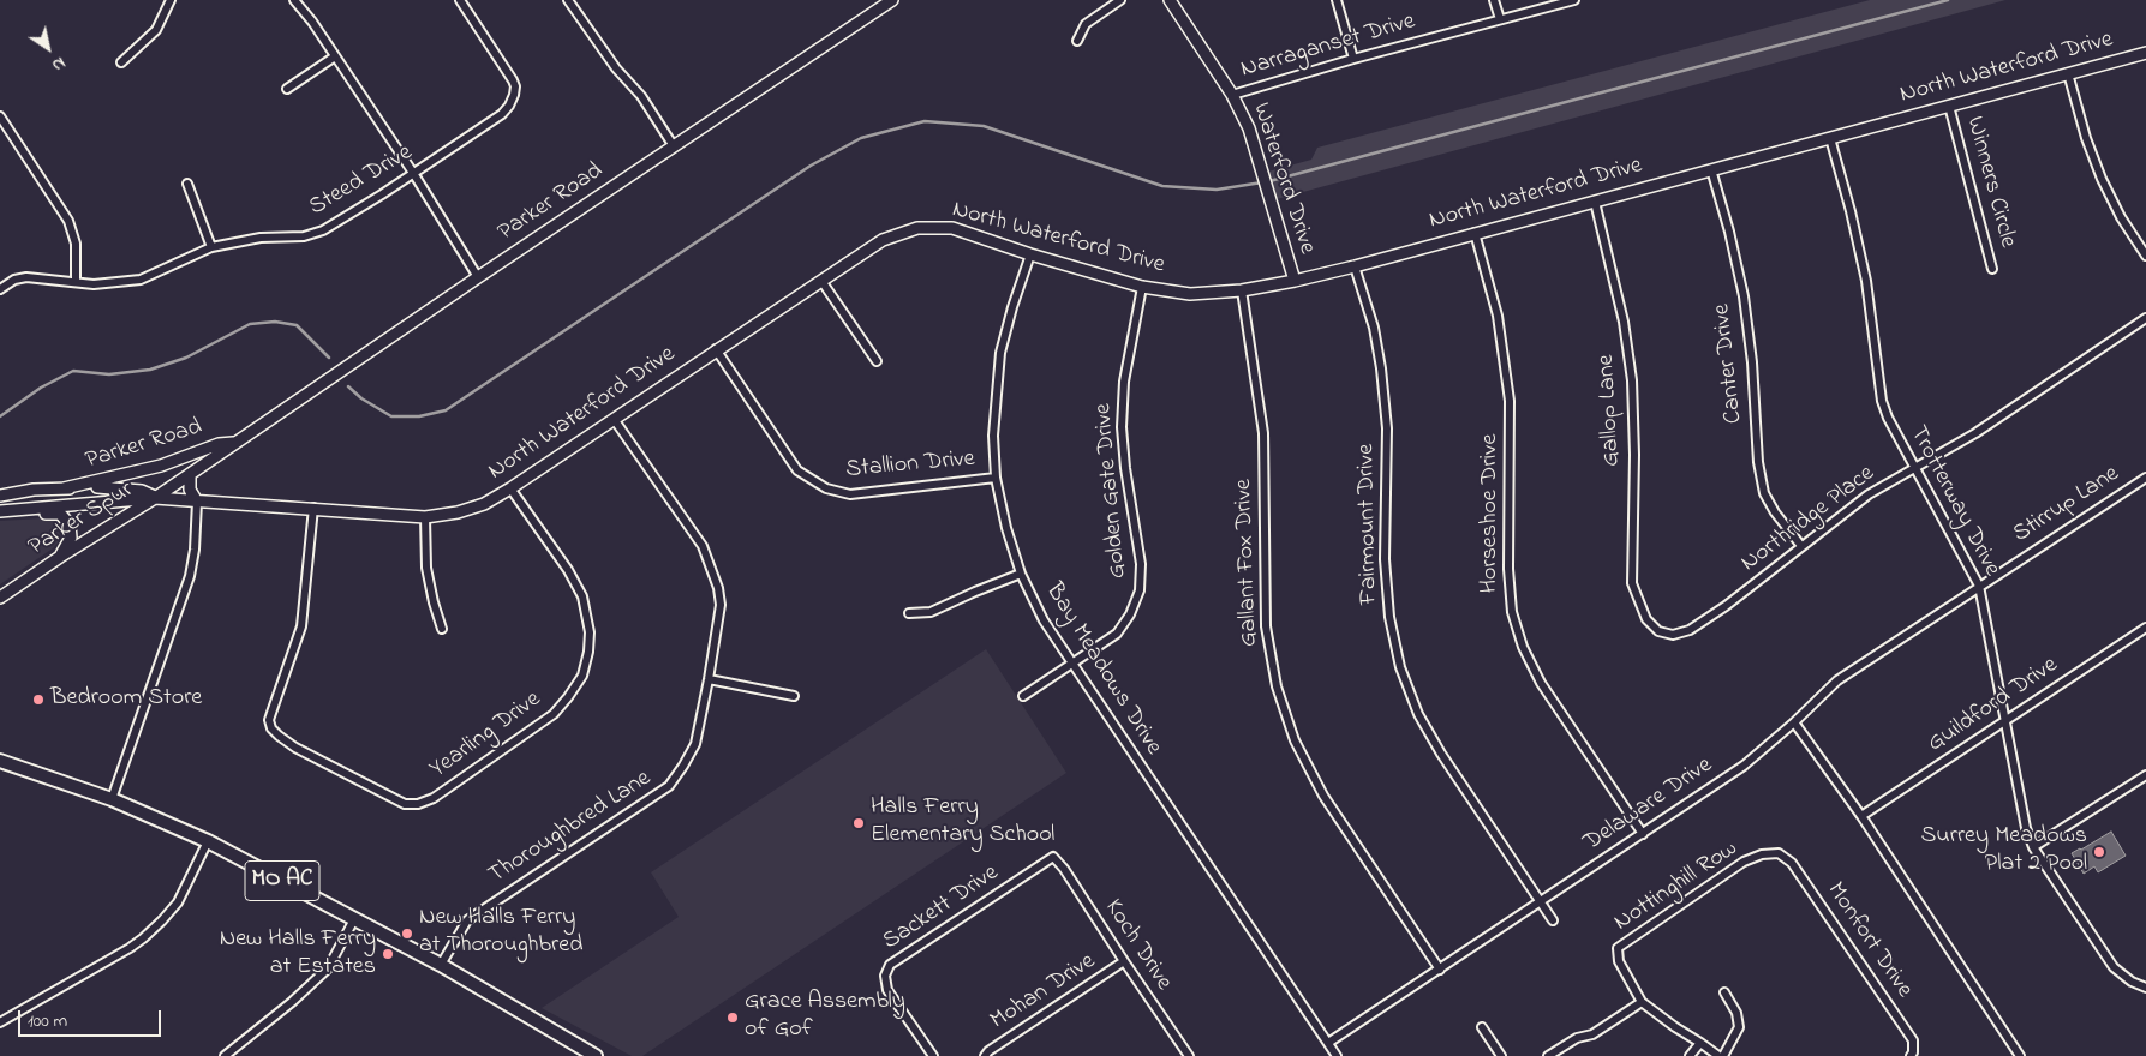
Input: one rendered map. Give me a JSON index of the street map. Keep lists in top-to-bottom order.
{
  "streets": {
    "main road": ["MO AC"],
    "street": [
      "Narraganset Drive",
      "North Waterford Drive",
      "Waterford Drive",
      "Steed Drive",
      "Winners Circle",
      "Parker Road",
      "Canter Drive",
      "Gallop Lane",
      "Stallion Drive",
      "Golden Gate Drive",
      "Trotterway Drive",
      "Stirrup Lane",
      "Horseshoe Drive",
      "Parker Spur",
      "Northridge Place",
      "Fairmount Drive",
      "Gallant Fox Drive",
      "Bay Meadows Drive",
      "Guildford Drive",
      "Yearling Drive",
      "Delaware Drive",
      "Thoroughbred Lane",
      "Nottinghill Row",
      "Sackett Drive",
      "Monfort Drive",
      "Koch Drive",
      "Mohan Drive"
    ]
  },
  "crossings": [
    ["Narraganset Drive", "Waterford Drive"],
    ["North Waterford Drive", "Waterford Drive"],
    ["North Waterford Drive", "Winners Circle"],
    ["North Waterford Drive", "Parker Road"],
    ["North Waterford Drive", "Canter Drive"],
    ["North Waterford Drive", "Gallop Lane"],
    ["North Waterford Drive", "Stallion Drive"],
    ["North Waterford Drive", "Golden Gate Drive"],
    ["North Waterford Drive", "Trotterway Drive"],
    ["North Waterford Drive", "Horseshoe Drive"],
    ["North Waterford Drive", "Parker Spur"],
    ["North Waterford Drive", "Fairmount Drive"],
    ["North Waterford Drive", "Gallant Fox Drive"],
    ["North Waterford Drive", "Bay Meadows Drive"],
    ["North Waterford Drive", "Yearling Drive"],
    ["North Waterford Drive", "Thoroughbred Lane"],
    ["Parker Road", "Parker Spur"],
    ["Canter Drive", "Northridge Place"],
    ["Gallop Lane", "Northridge Place"],
    ["Stallion Drive", "Bay Meadows Drive"],
    ["Golden Gate Drive", "Bay Meadows Drive"],
    ["Trotterway Drive", "Stirrup Lane"],
    ["Trotterway Drive", "Northridge Place"],
    ["Trotterway Drive", "Guildford Drive"],
    ["Trotterway Drive", "Delaware Drive"],
    ["Stirrup Lane", "Delaware Drive"],
    ["Horseshoe Drive", "Delaware Drive"],
    ["Fairmount Drive", "Delaware Drive"],
    ["Gallant Fox Drive", "Delaware Drive"],
    ["Bay Meadows Drive", "Delaware Drive"],
    ["Thoroughbred Lane", "MO AC"],
    ["Nottinghill Row", "Monfort Drive"],
    ["Sackett Drive", "Koch Drive"],
    ["Koch Drive", "Mohan Drive"]
  ],
  "places": [
    "Bedroom Store",
    "Halls Ferry Elementary School",
    "Surrey Meadows Plat 2 Pool",
    "New Halls Ferry at Thoroughbred",
    "New Halls Ferry at Estates",
    "Grace Assembly of Gof"
  ],
  "scale_bar": "100 m",
  "north": "bottom right"
}
